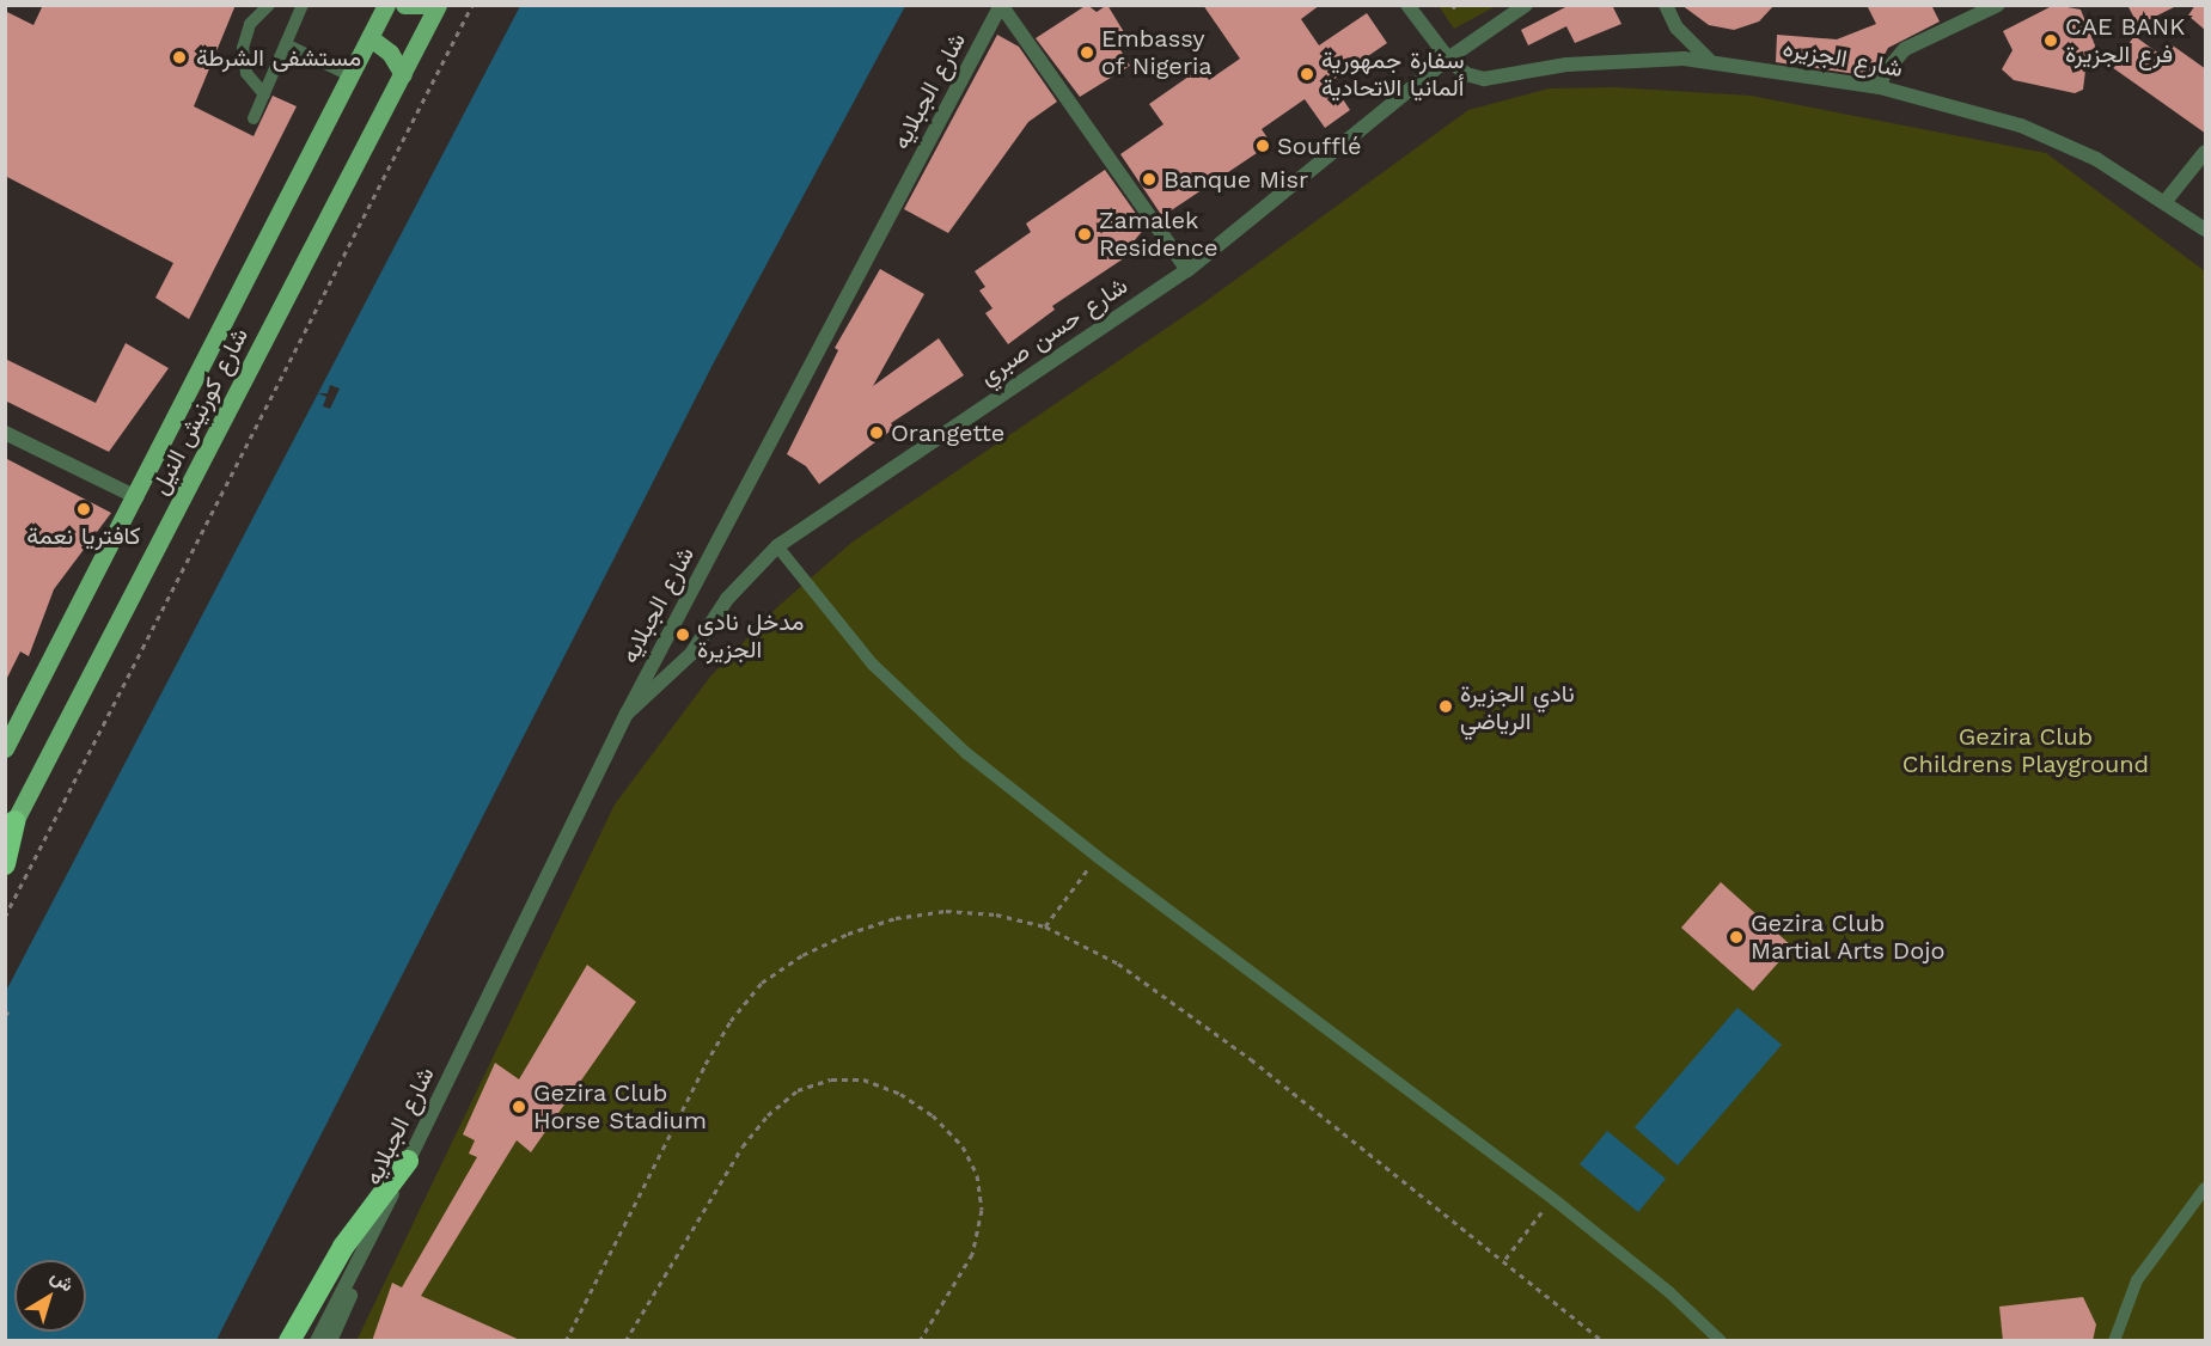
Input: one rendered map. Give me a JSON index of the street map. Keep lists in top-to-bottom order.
{
  "streets": {
    "main road": ["شارع كورنيش النيل"],
    "street": ["شارع الجزيره", "شارع الجبلايه", "شارع حسن صبري"]
  },
  "crossings": [
    ["شارع الجزيره", "شارع حسن صبري"],
    ["شارع الجبلايه", "شارع حسن صبري"]
  ],
  "parks": ["Gezira Club Childrens Playground"],
  "places": [
    "CAE BANK فرع الجزيرة",
    "Embassy of Nigeria",
    "مستشفى الشرطة",
    "سفارة جمهورية ألمانيا الاتحادية",
    "Soufflé",
    "Banque Misr",
    "Zamalek Residence",
    "Orangette",
    "كافتريا نعمة",
    "مدخل نادى الجزيرة",
    "نادي الجزيرة الرياضي",
    "Gezira Club Martial Arts Dojo",
    "Gezira Club Horse Stadium"
  ],
  "north": "top right"
}
